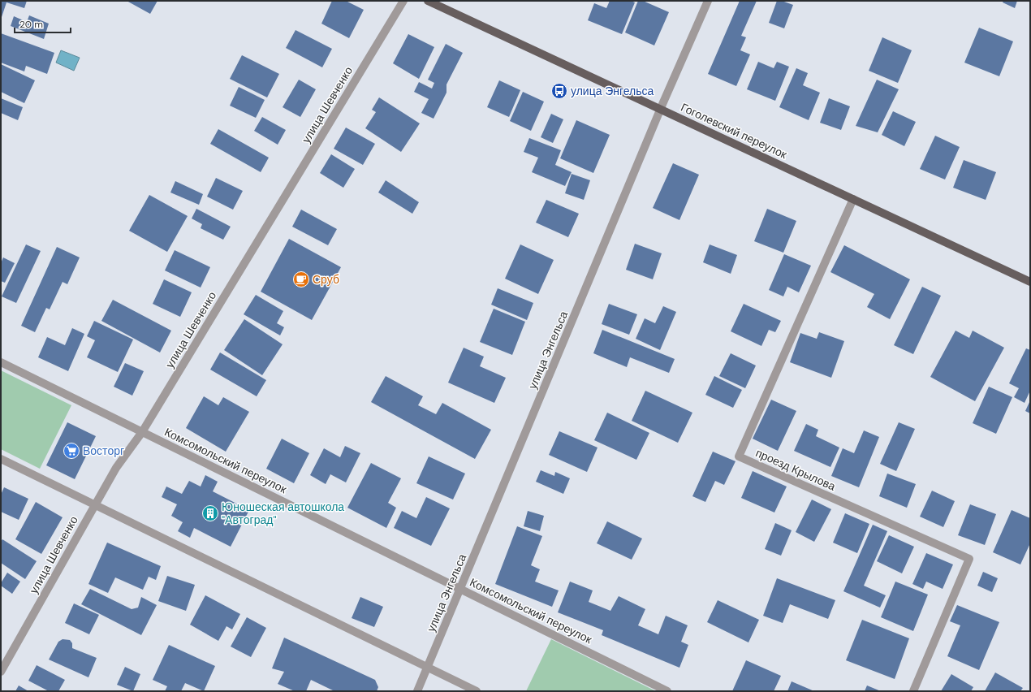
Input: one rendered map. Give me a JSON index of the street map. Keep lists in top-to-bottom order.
{
  "streets": {
    "main road": ["Гоголевский переулок"],
    "street": [
      "улица Шевченко",
      "улица Энгельса",
      "Комсомольский переулок",
      "проезд Крылова"
    ]
  },
  "crossings": [
    ["улица Шевченко", "Комсомольский переулок"],
    ["Гоголевский переулок", "улица Энгельса"],
    ["Гоголевский переулок", "проезд Крылова"],
    ["улица Энгельса", "Комсомольский переулок"]
  ],
  "places": {
    "bus stop": ["улица Энгельса"],
    "cafe": ["Сруб"],
    "supermarket": ["Восторг"],
    "building": ["Юношеская автошкола \"Автоград\""]
  },
  "scale_bar": "20 m"
}
